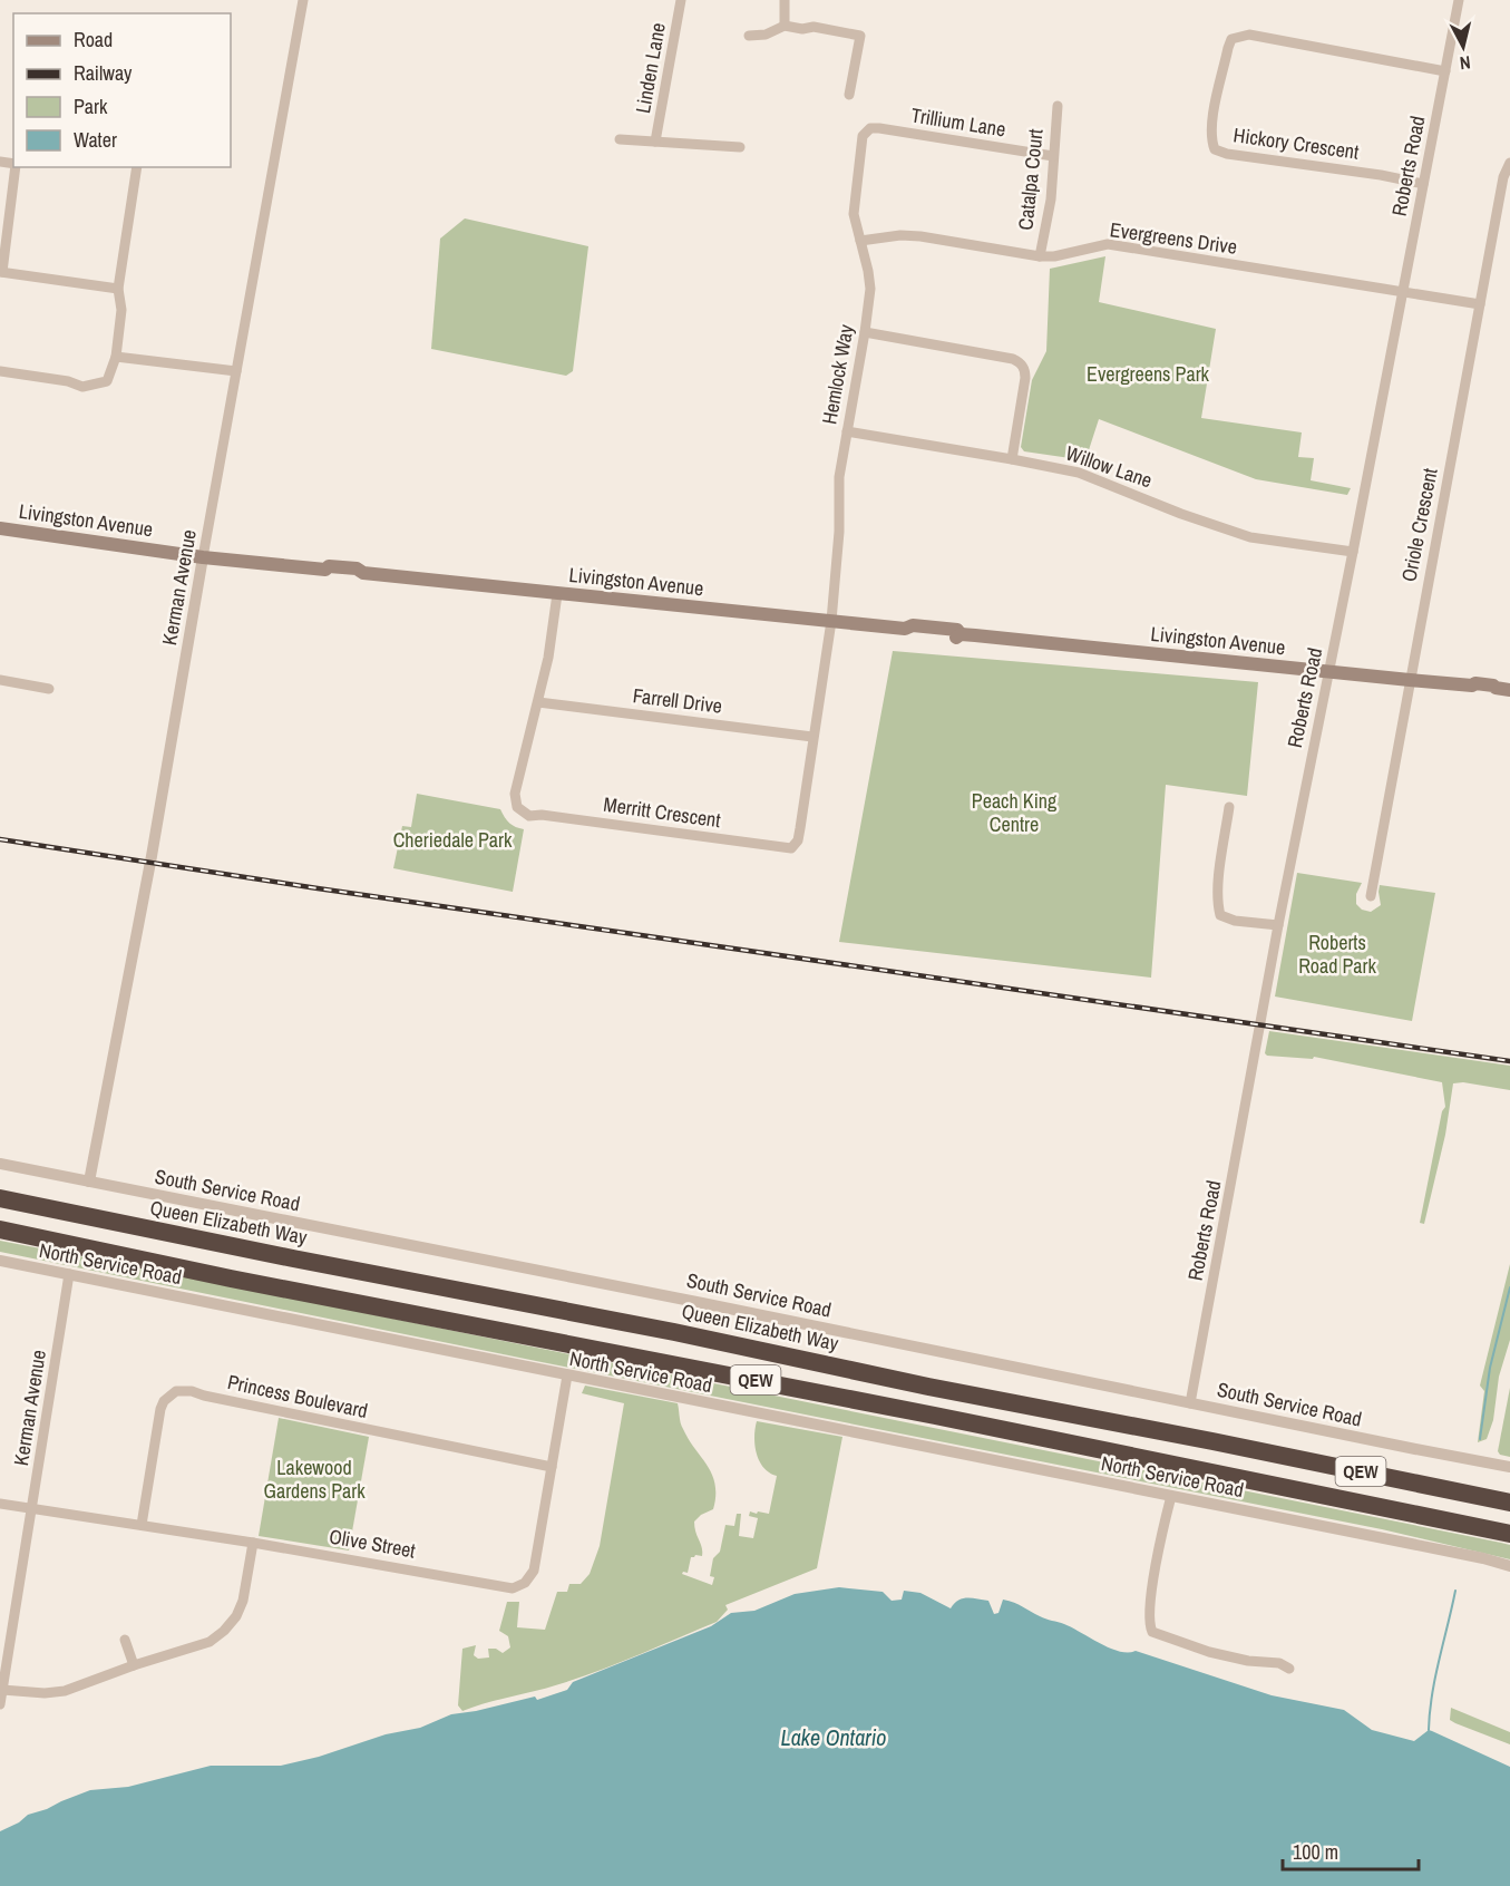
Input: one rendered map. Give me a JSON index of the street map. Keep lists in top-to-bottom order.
{
  "streets": {
    "highway": ["Queen Elizabeth Way", "QEW"],
    "main road": ["Livingston Avenue"],
    "street": [
      "Linden Lane",
      "Trillium Lane",
      "Hickory Crescent",
      "Roberts Road",
      "Catalpa Court",
      "Evergreens Drive",
      "Hemlock Way",
      "Willow Lane",
      "Oriole Crescent",
      "Kerman Avenue",
      "Farrell Drive",
      "Merritt Crescent",
      "South Service Road",
      "North Service Road",
      "Princess Boulevard",
      "Olive Street"
    ]
  },
  "crossings": [
    ["Trillium Lane", "Catalpa Court"],
    ["Trillium Lane", "Hemlock Way"],
    ["Hickory Crescent", "Roberts Road"],
    ["Roberts Road", "Evergreens Drive"],
    ["Roberts Road", "Willow Lane"],
    ["Roberts Road", "Livingston Avenue"],
    ["Roberts Road", "South Service Road"],
    ["Catalpa Court", "Evergreens Drive"],
    ["Evergreens Drive", "Hemlock Way"],
    ["Evergreens Drive", "Oriole Crescent"],
    ["Hemlock Way", "Willow Lane"],
    ["Hemlock Way", "Livingston Avenue"],
    ["Hemlock Way", "Merritt Crescent"],
    ["Livingston Avenue", "Oriole Crescent"],
    ["Livingston Avenue", "Kerman Avenue"],
    ["Livingston Avenue", "Merritt Crescent"],
    ["Kerman Avenue", "South Service Road"],
    ["Kerman Avenue", "North Service Road"],
    ["Kerman Avenue", "Olive Street"],
    ["Farrell Drive", "Merritt Crescent"],
    ["North Service Road", "Olive Street"],
    ["Princess Boulevard", "Olive Street"]
  ],
  "water": ["Lake Ontario"],
  "parks": [
    "Evergreens Park",
    "Peach King Centre",
    "Cheriedale Park",
    "Roberts Road Park",
    "Lakewood Gardens Park"
  ],
  "legend": [
    "Road",
    "Railway",
    "Park",
    "Water"
  ],
  "scale_bar": "100 m",
  "north": "bottom"
}
